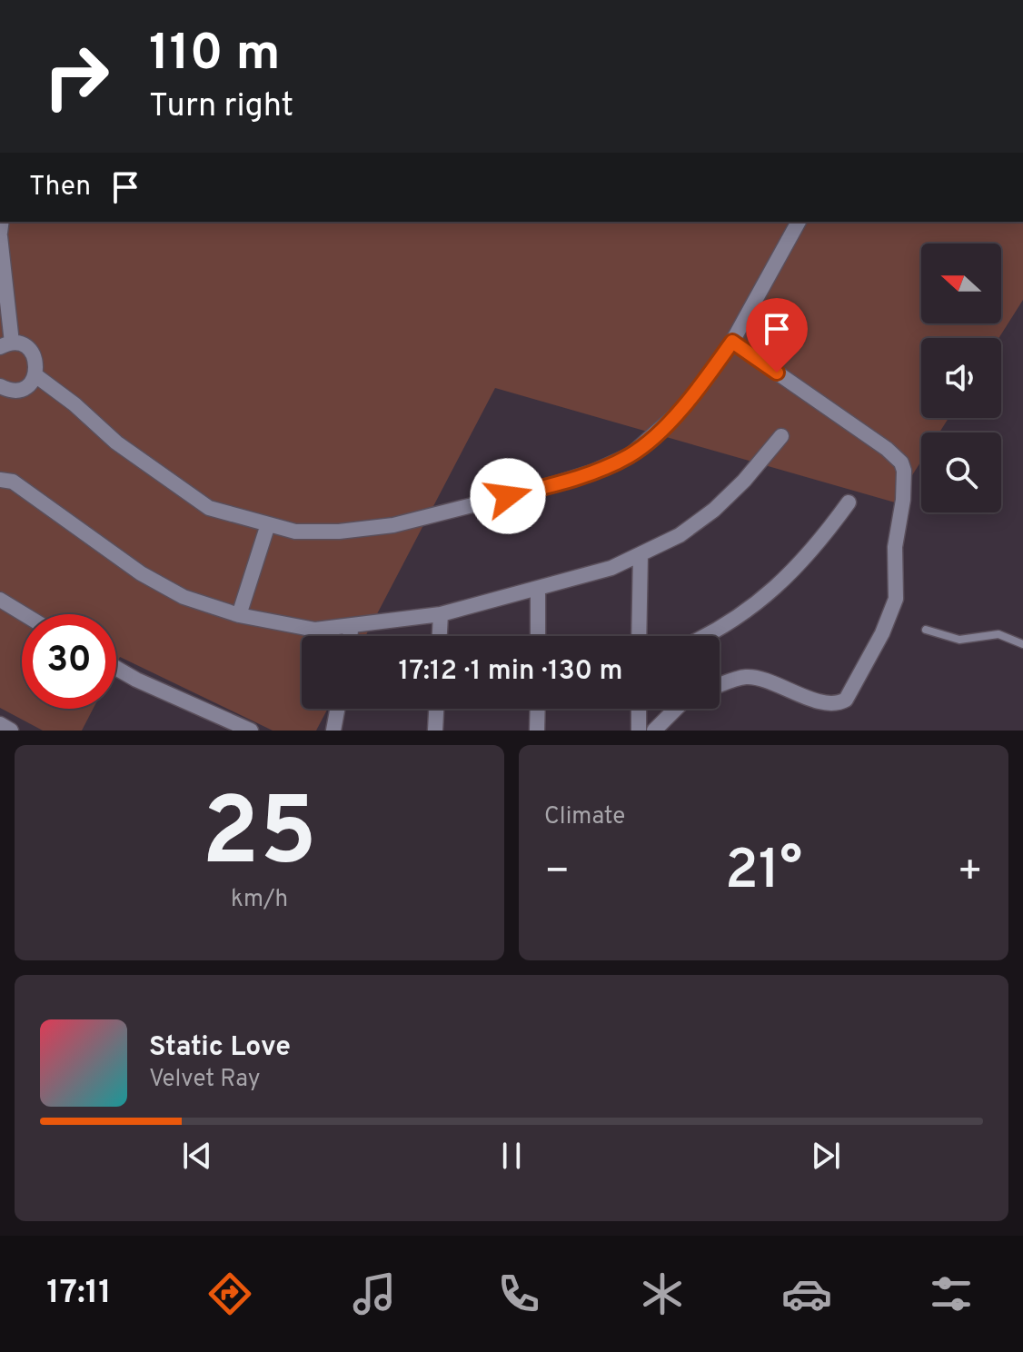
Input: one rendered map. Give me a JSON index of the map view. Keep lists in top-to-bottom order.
{
  "north": "left",
  "page": {
    "turn": ["110 m", "Turn right"],
    "then": "Then",
    "limit": "30",
    "trip": "17:12 · 1 min · 130 m",
    "tile": [
      ["25", "km/h"],
      "Climate"
    ],
    "heat": ["−", "21°", "+"],
    "song": ["Static Love", "Velvet Ray"],
    "tabs": "17:11"
  }
}
